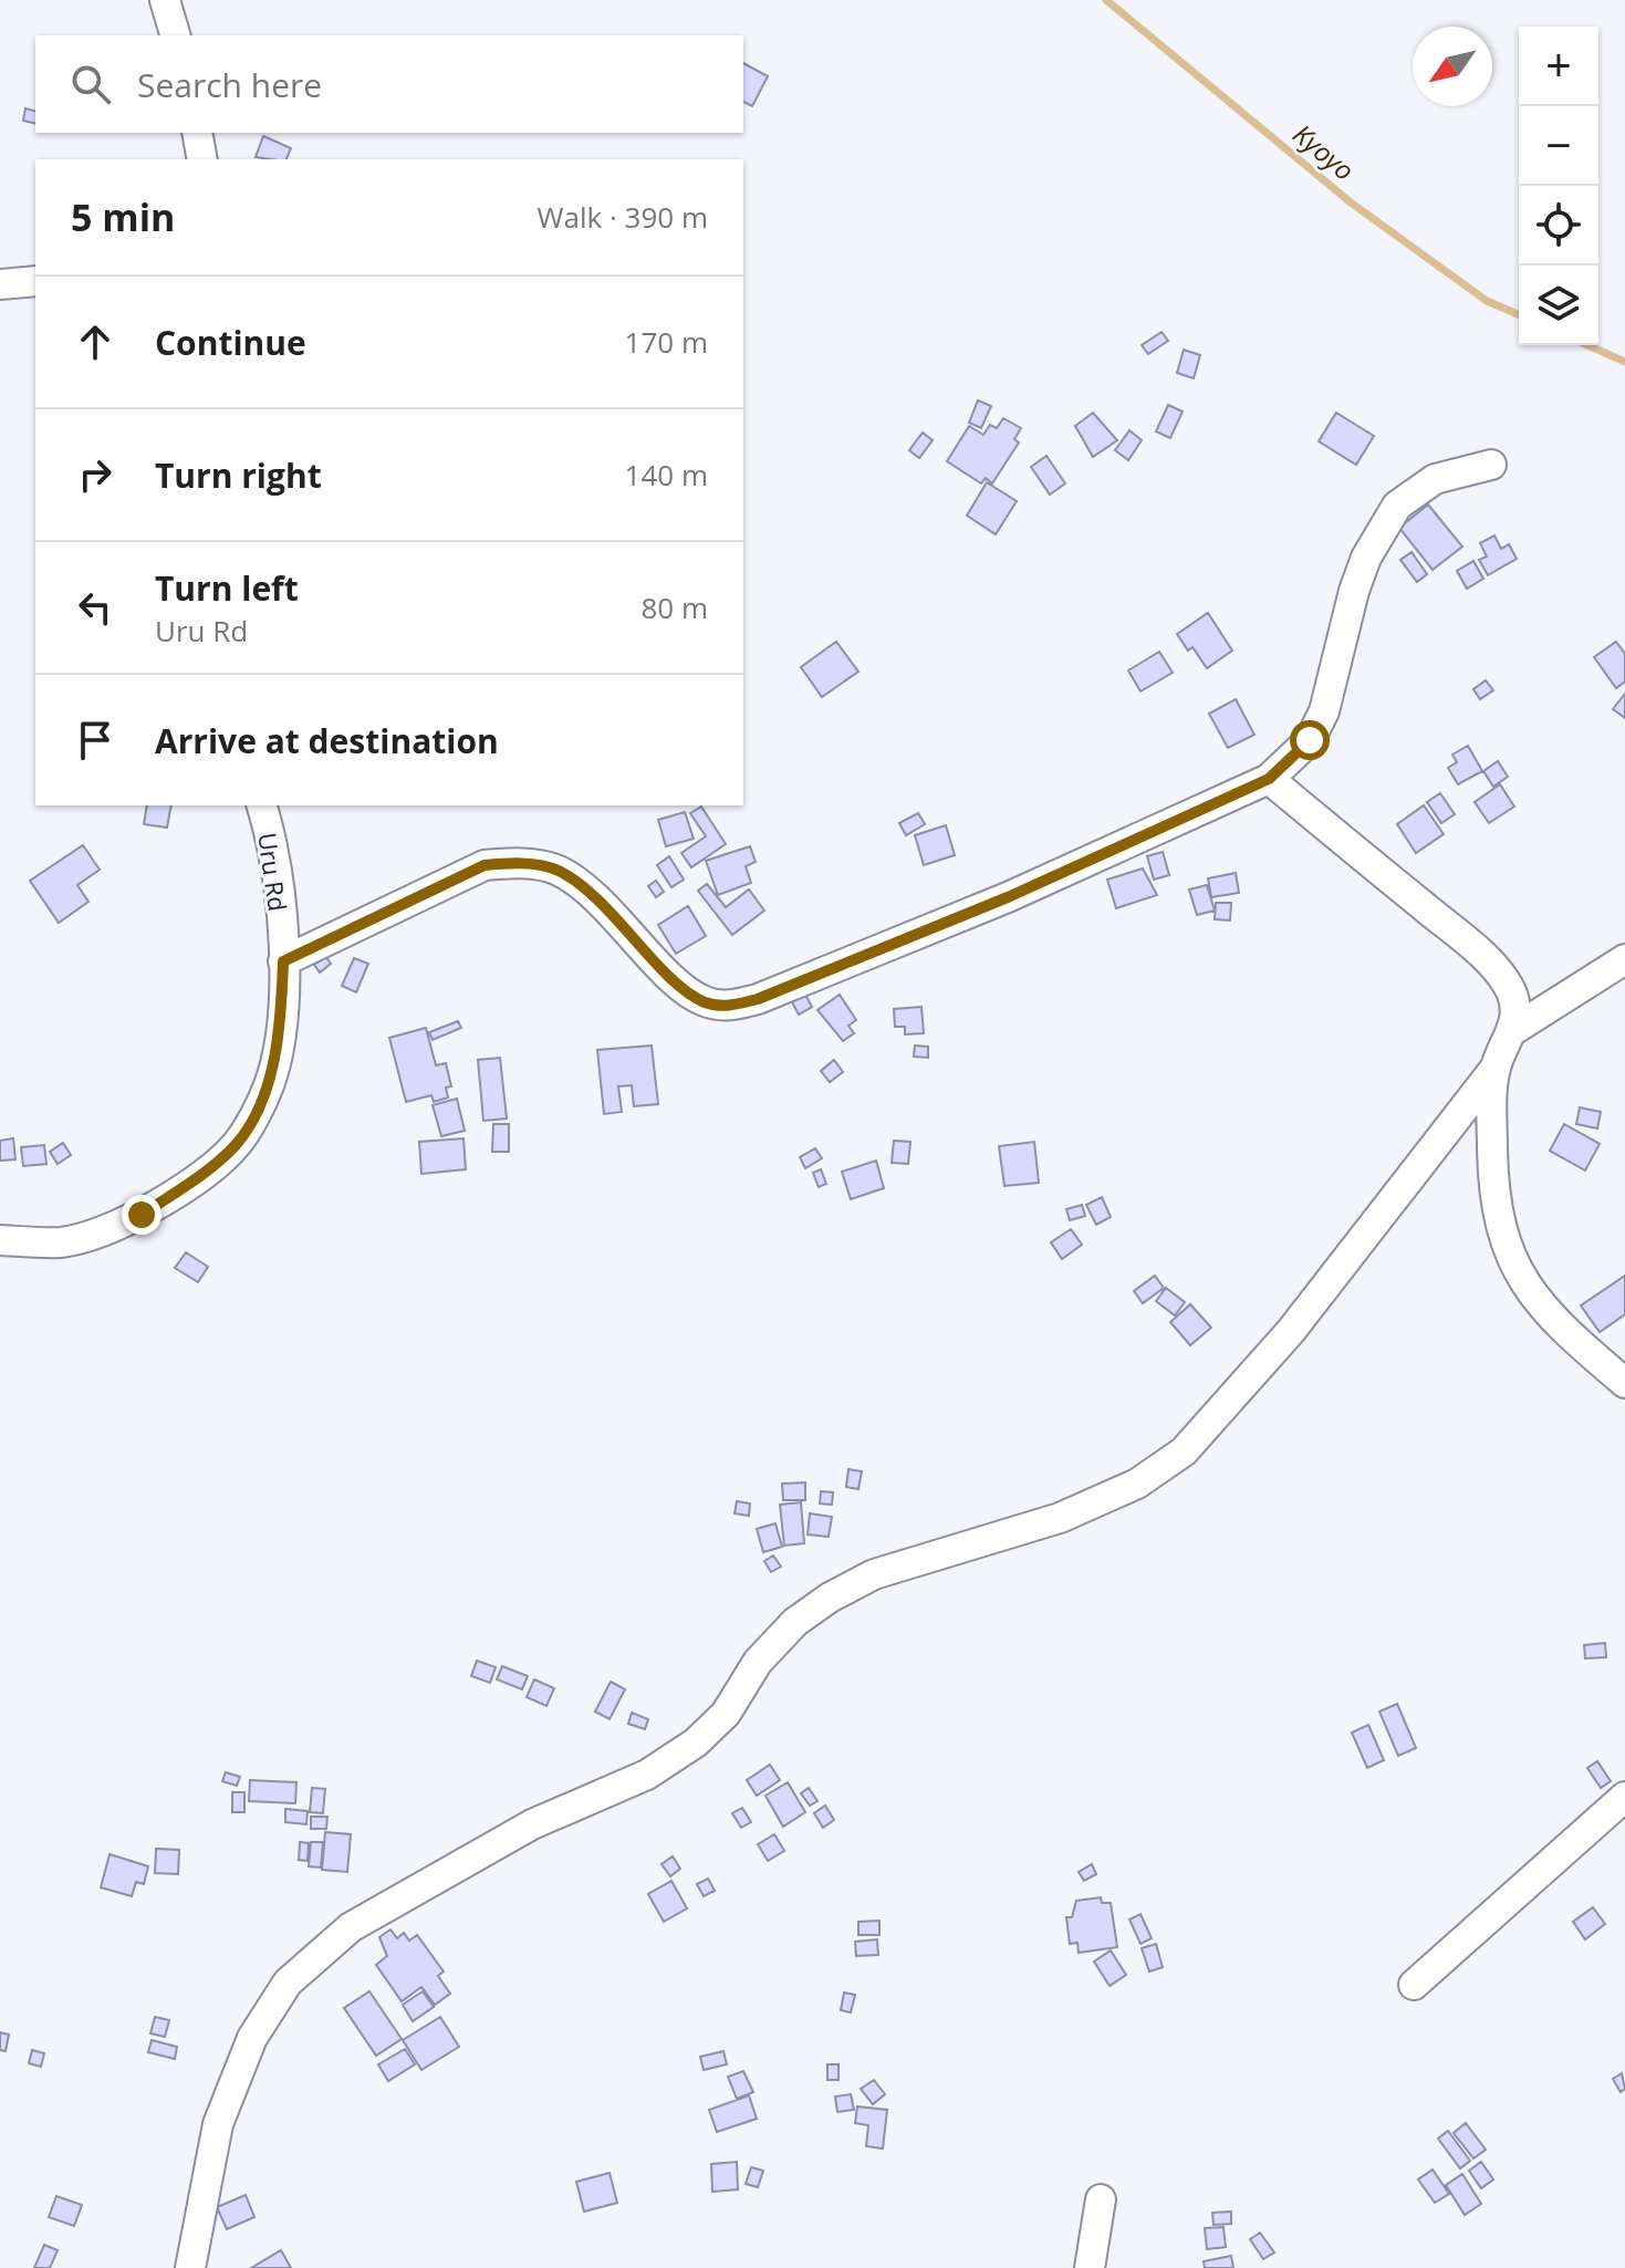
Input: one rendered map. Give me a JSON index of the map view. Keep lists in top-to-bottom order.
{
  "streets": {
    "street": ["Uru Rd"]
  },
  "water": ["Kyoyo"],
  "north": "bottom left",
  "page": {
    "map_buttons": ["+", "−"],
    "search": "Search here",
    "heading": ["5 min", "Walk · 390 m"],
    "list": [
      ["Continue", "170 m"],
      ["Turn right", "140 m"],
      ["Turn left", "Uru Rd", "80 m"],
      "Arrive at destination"
    ]
  }
}
